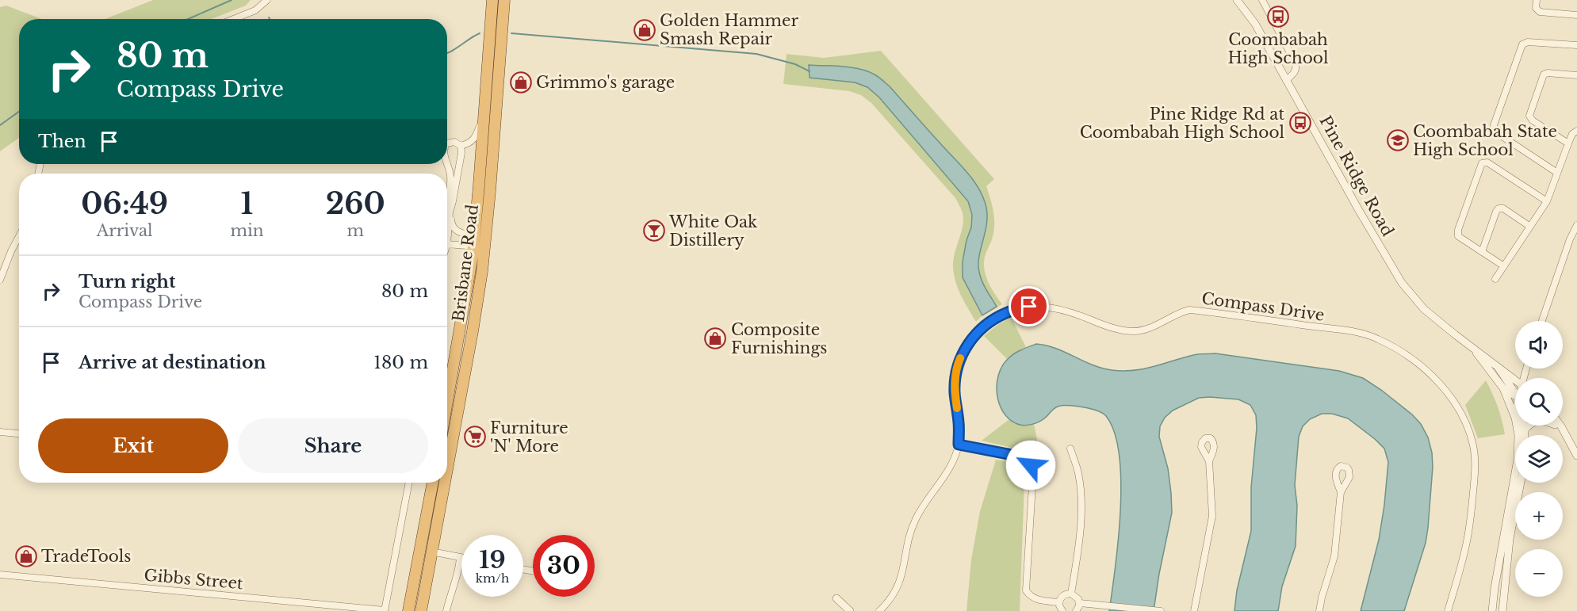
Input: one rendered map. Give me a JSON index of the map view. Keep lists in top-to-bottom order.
{
  "streets": {
    "highway": ["Brisbane Road"],
    "street": ["Pine Ridge Road", "Compass Drive", "Gibbs Street"]
  },
  "places": {
    "bus stop": ["Coombabah High School", "Pine Ridge Rd at Coombabah High School"],
    "shop": [
      "Golden Hammer Smash Repair",
      "Grimmo's garage",
      "Composite Furnishings",
      "TradeTools"
    ],
    "school or university": ["Coombabah State High School"],
    "bar": ["White Oak Distillery"],
    "supermarket": ["Furniture 'N' More"]
  },
  "page": {
    "turn": ["80 m", "Compass Drive"],
    "then": "Then",
    "eta": [
      "06:49",
      "Arrival",
      "1",
      "min",
      "260",
      "m"
    ],
    "list": [
      {
        "name": "Turn right",
        "note": "Compass Drive",
        "value": "80 m"
      },
      {
        "name": "Arrive at destination",
        "value": "180 m"
      }
    ],
    "map_buttons": ["+", "−"],
    "buttons": ["Exit", "Share"],
    "speed": "19 km/h",
    "limit": "30"
  }
}
